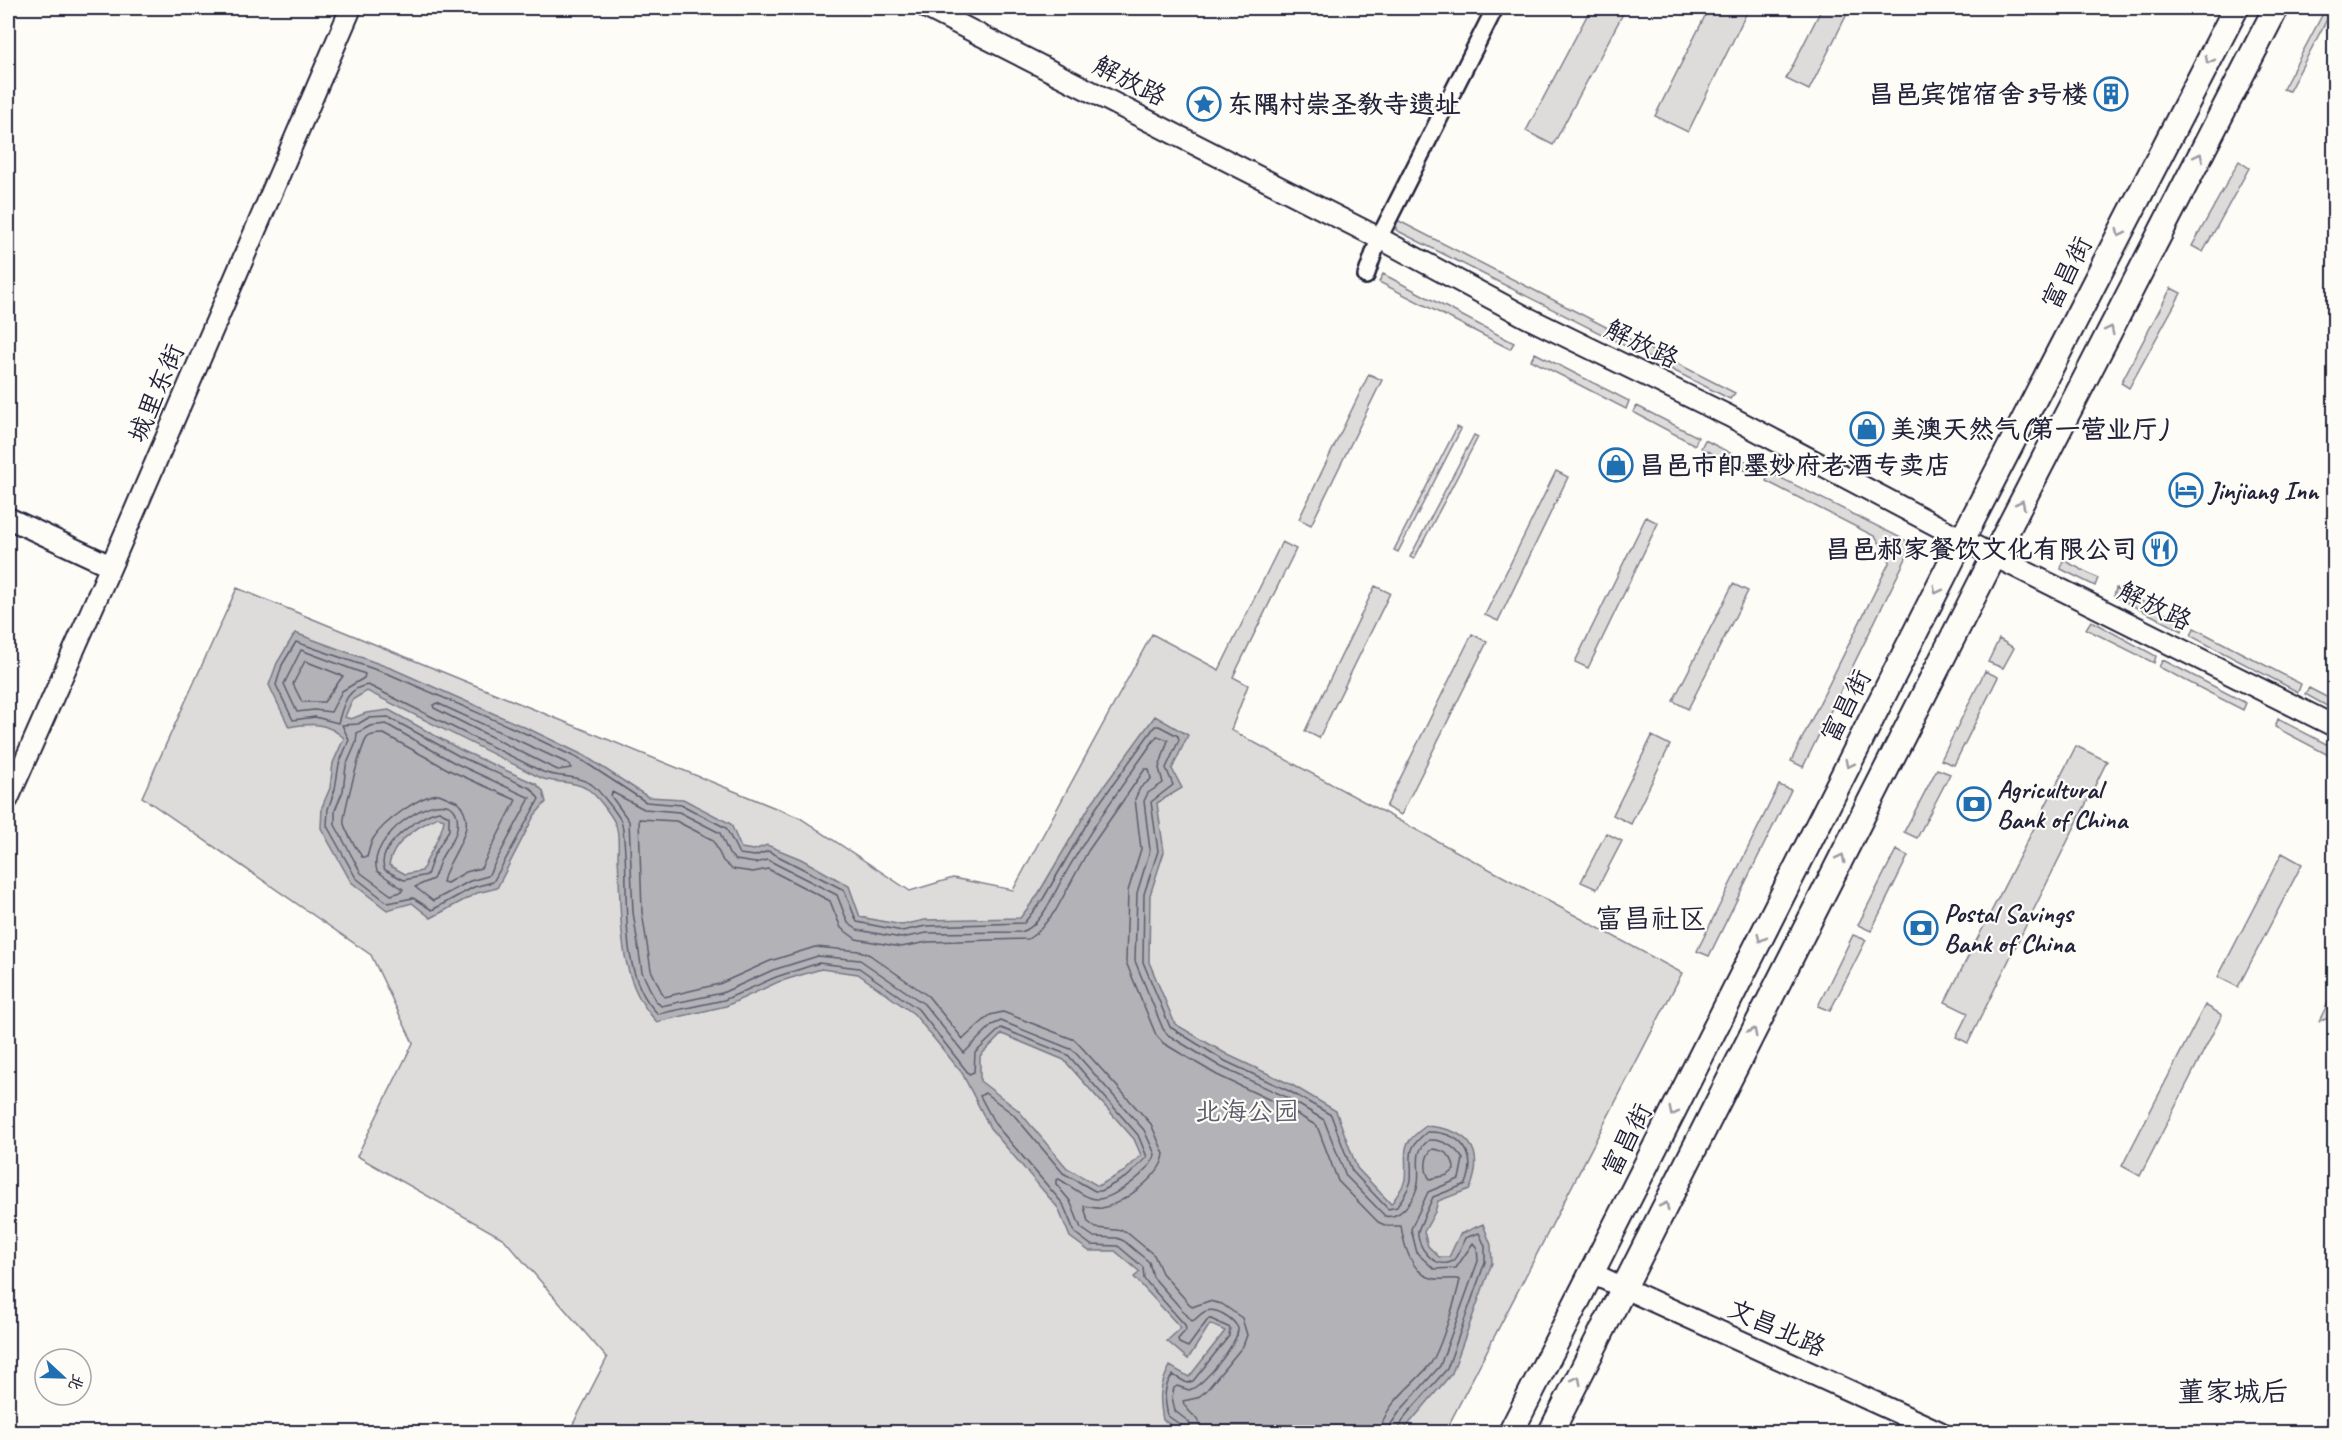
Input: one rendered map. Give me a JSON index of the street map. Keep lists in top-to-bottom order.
{
  "streets": {
    "main road": ["富昌街"],
    "street": ["解放路", "城里东街", "文昌北路"]
  },
  "crossings": [
    ["解放路", "富昌街"],
    ["富昌街", "文昌北路"]
  ],
  "districts": ["富昌社区", "董家城后"],
  "parks": ["北海公园"],
  "places": {
    "building": ["昌邑宾馆宿舍3号楼"],
    "place": ["东隅村崇圣教寺遗址"],
    "shop": ["美澳天然气(第一营业厅)", "昌邑市即墨妙府老酒专卖店"],
    "hotel": ["Jinjiang Inn"],
    "restaurant": ["昌邑郝家餐饮文化有限公司"],
    "bank": ["Agricultural Bank of China", "Postal Savings Bank of China"]
  },
  "north": "right"
}
